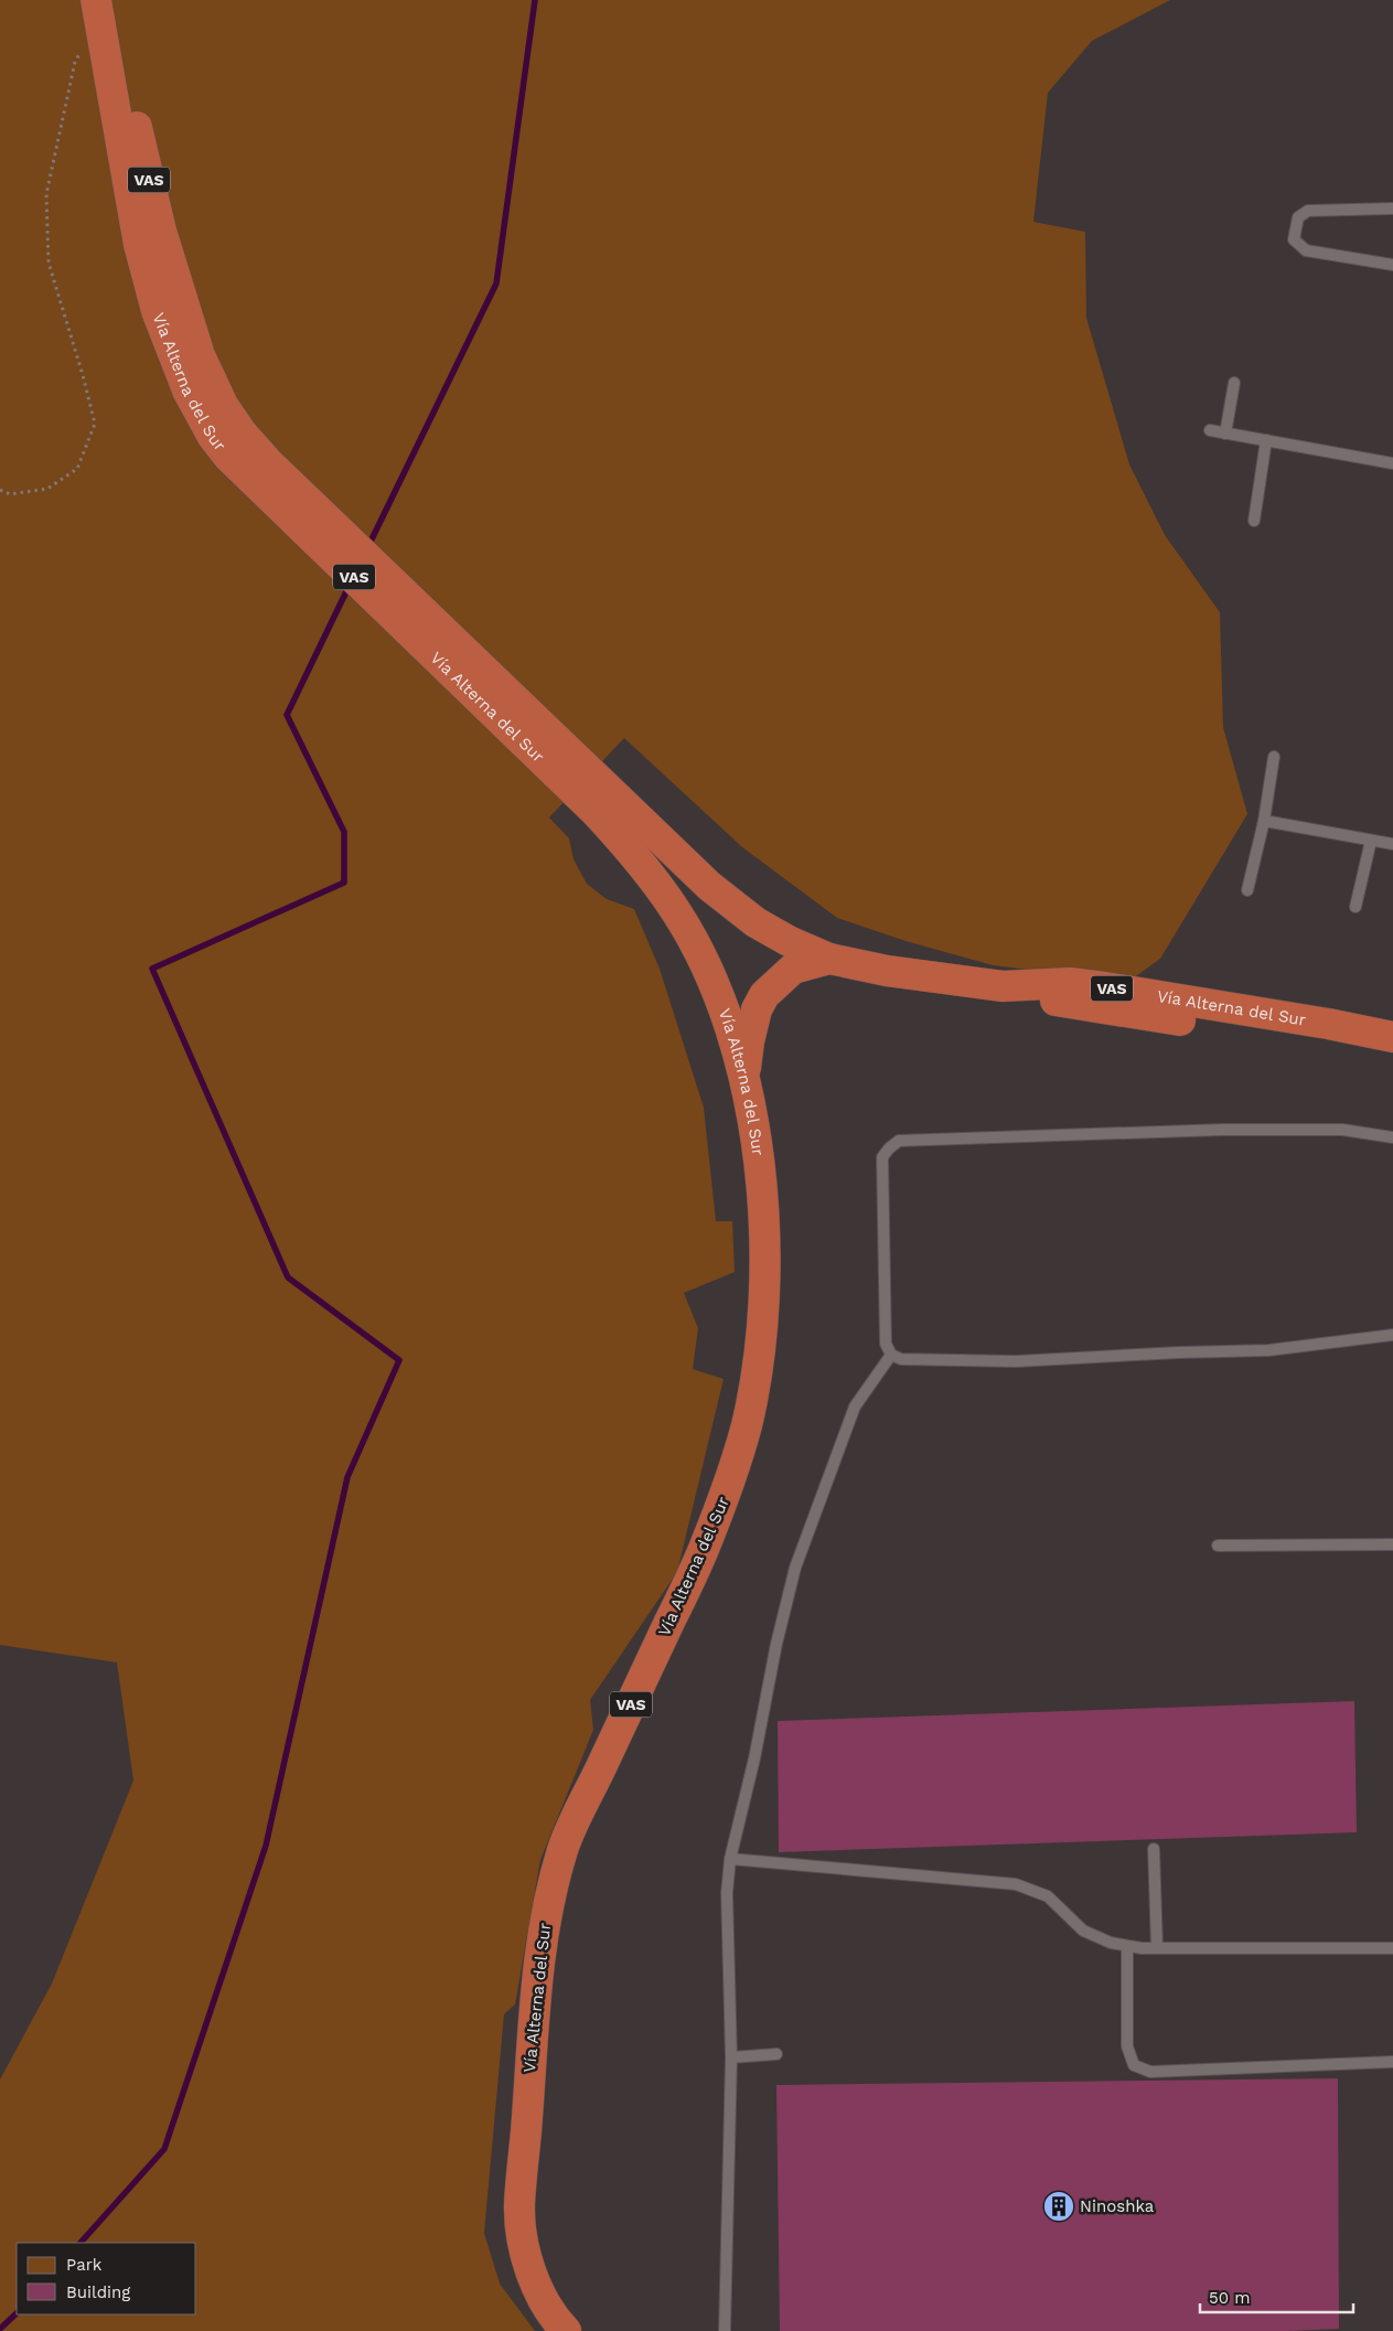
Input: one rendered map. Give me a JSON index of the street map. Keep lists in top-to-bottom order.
{
  "streets": {
    "highway": ["VAS", "Vía Alterna del Sur"]
  },
  "places": {
    "building": ["Ninoshka"]
  },
  "legend": ["Park", "Building"],
  "scale_bar": "50 m"
}
